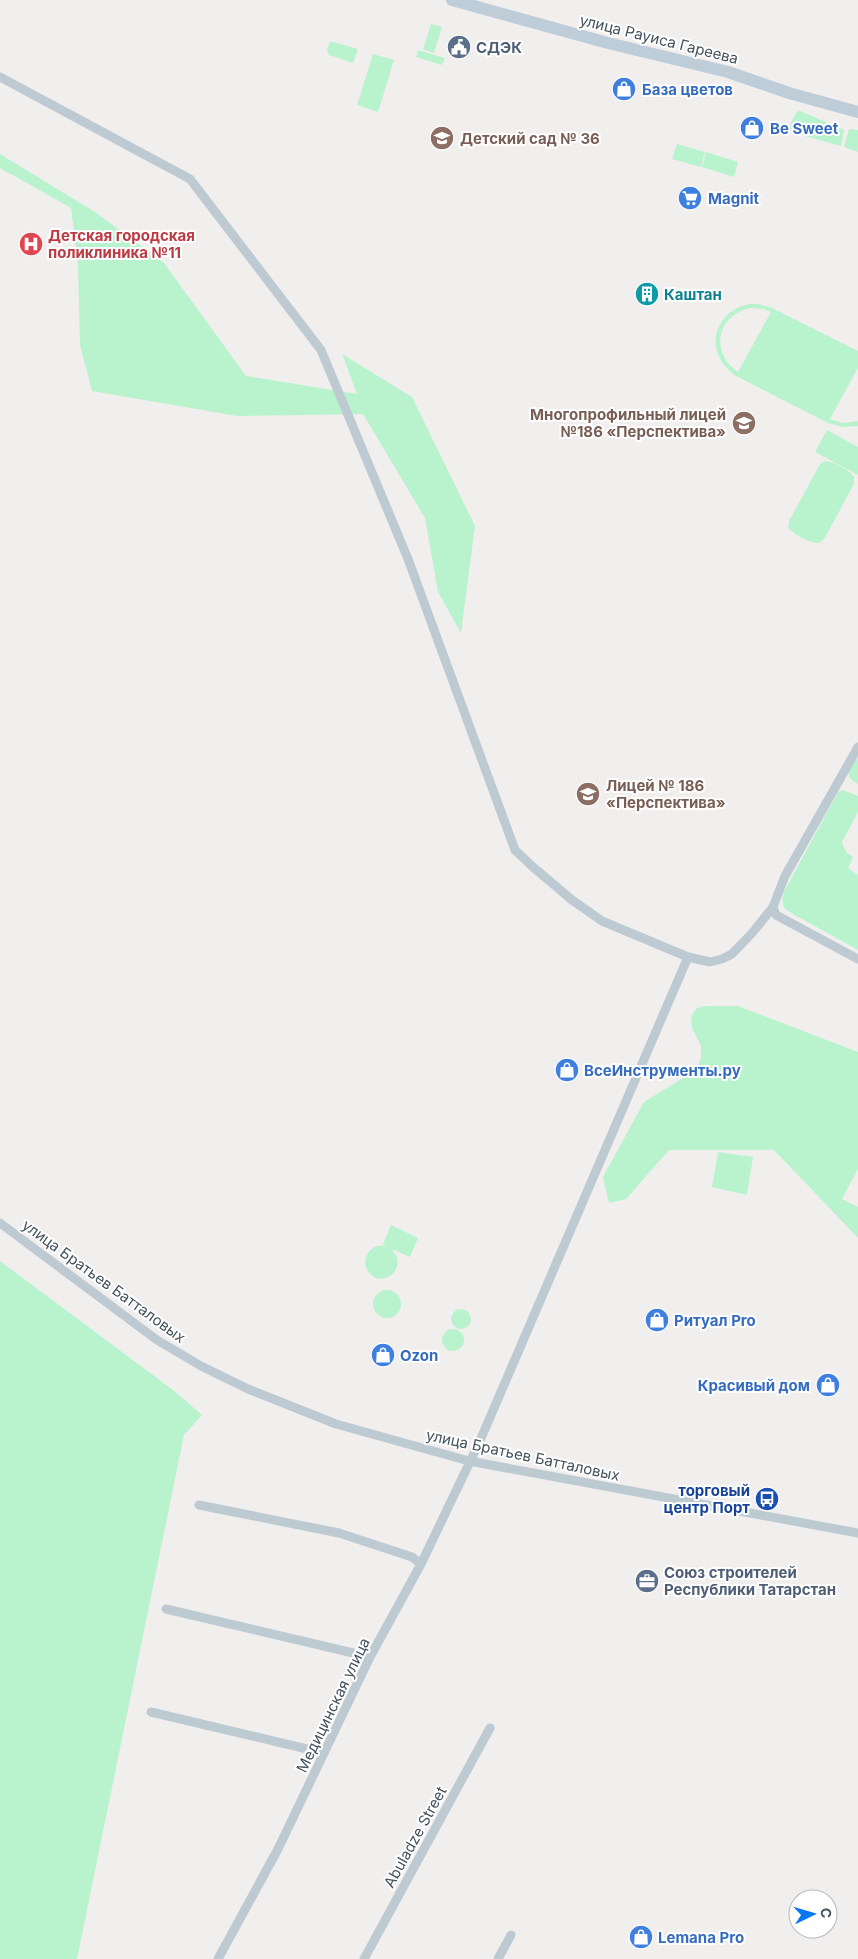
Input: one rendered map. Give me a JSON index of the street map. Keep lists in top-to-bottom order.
{
  "streets": {
    "street": [
      "улица Рауиса Гареева",
      "улица Братьев Батталовых",
      "Медицинская улица",
      "Abuladze Street"
    ]
  },
  "crossings": [
    ["улица Братьев Батталовых", "Медицинская улица"]
  ],
  "places": {
    "public building": ["СДЭК"],
    "shop": [
      "База цветов",
      "Be Sweet",
      "ВсеИнструменты.ру",
      "Ритуал Pro",
      "Ozon",
      "Красивый дом",
      "Lemana Pro"
    ],
    "school or university": ["Детский сад № 36", "Многопрофильный лицей №186 «Перспектива»", "Лицей № 186 «Перспектива»"],
    "supermarket": ["Magnit"],
    "hospital": ["Детская городская поликлиника №11"],
    "building": ["Каштан"],
    "bus stop": ["торговый центр Порт"],
    "office": ["Союз строителей Республики Татарстан"]
  },
  "north": "right"
}
